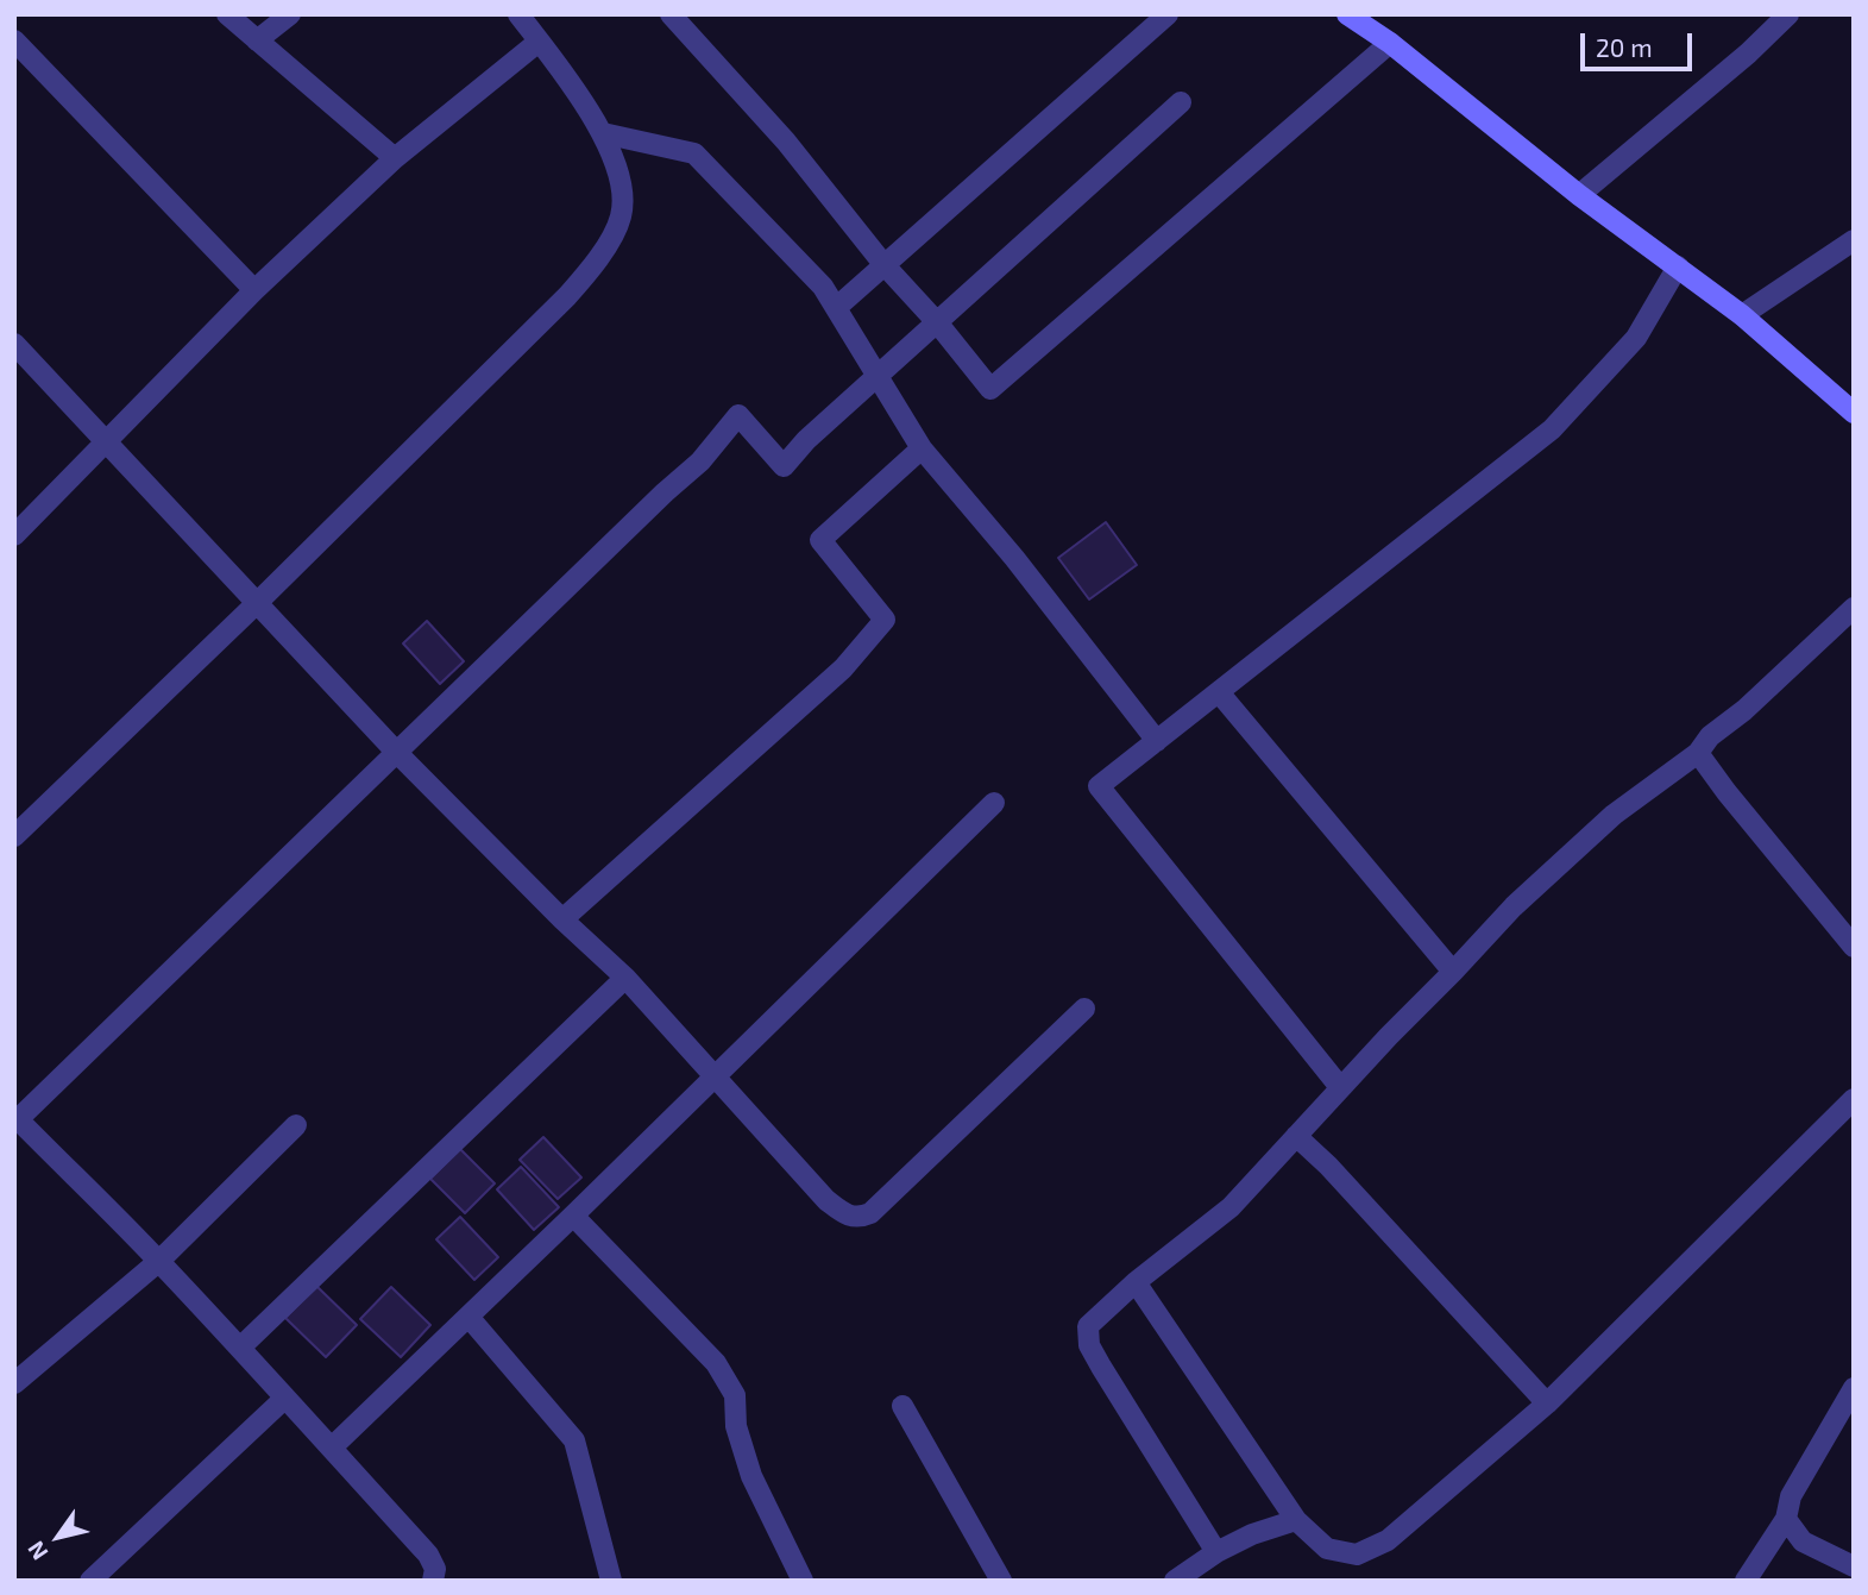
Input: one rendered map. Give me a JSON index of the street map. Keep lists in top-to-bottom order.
{
  "scale_bar": "20 m",
  "north": "bottom left"
}
